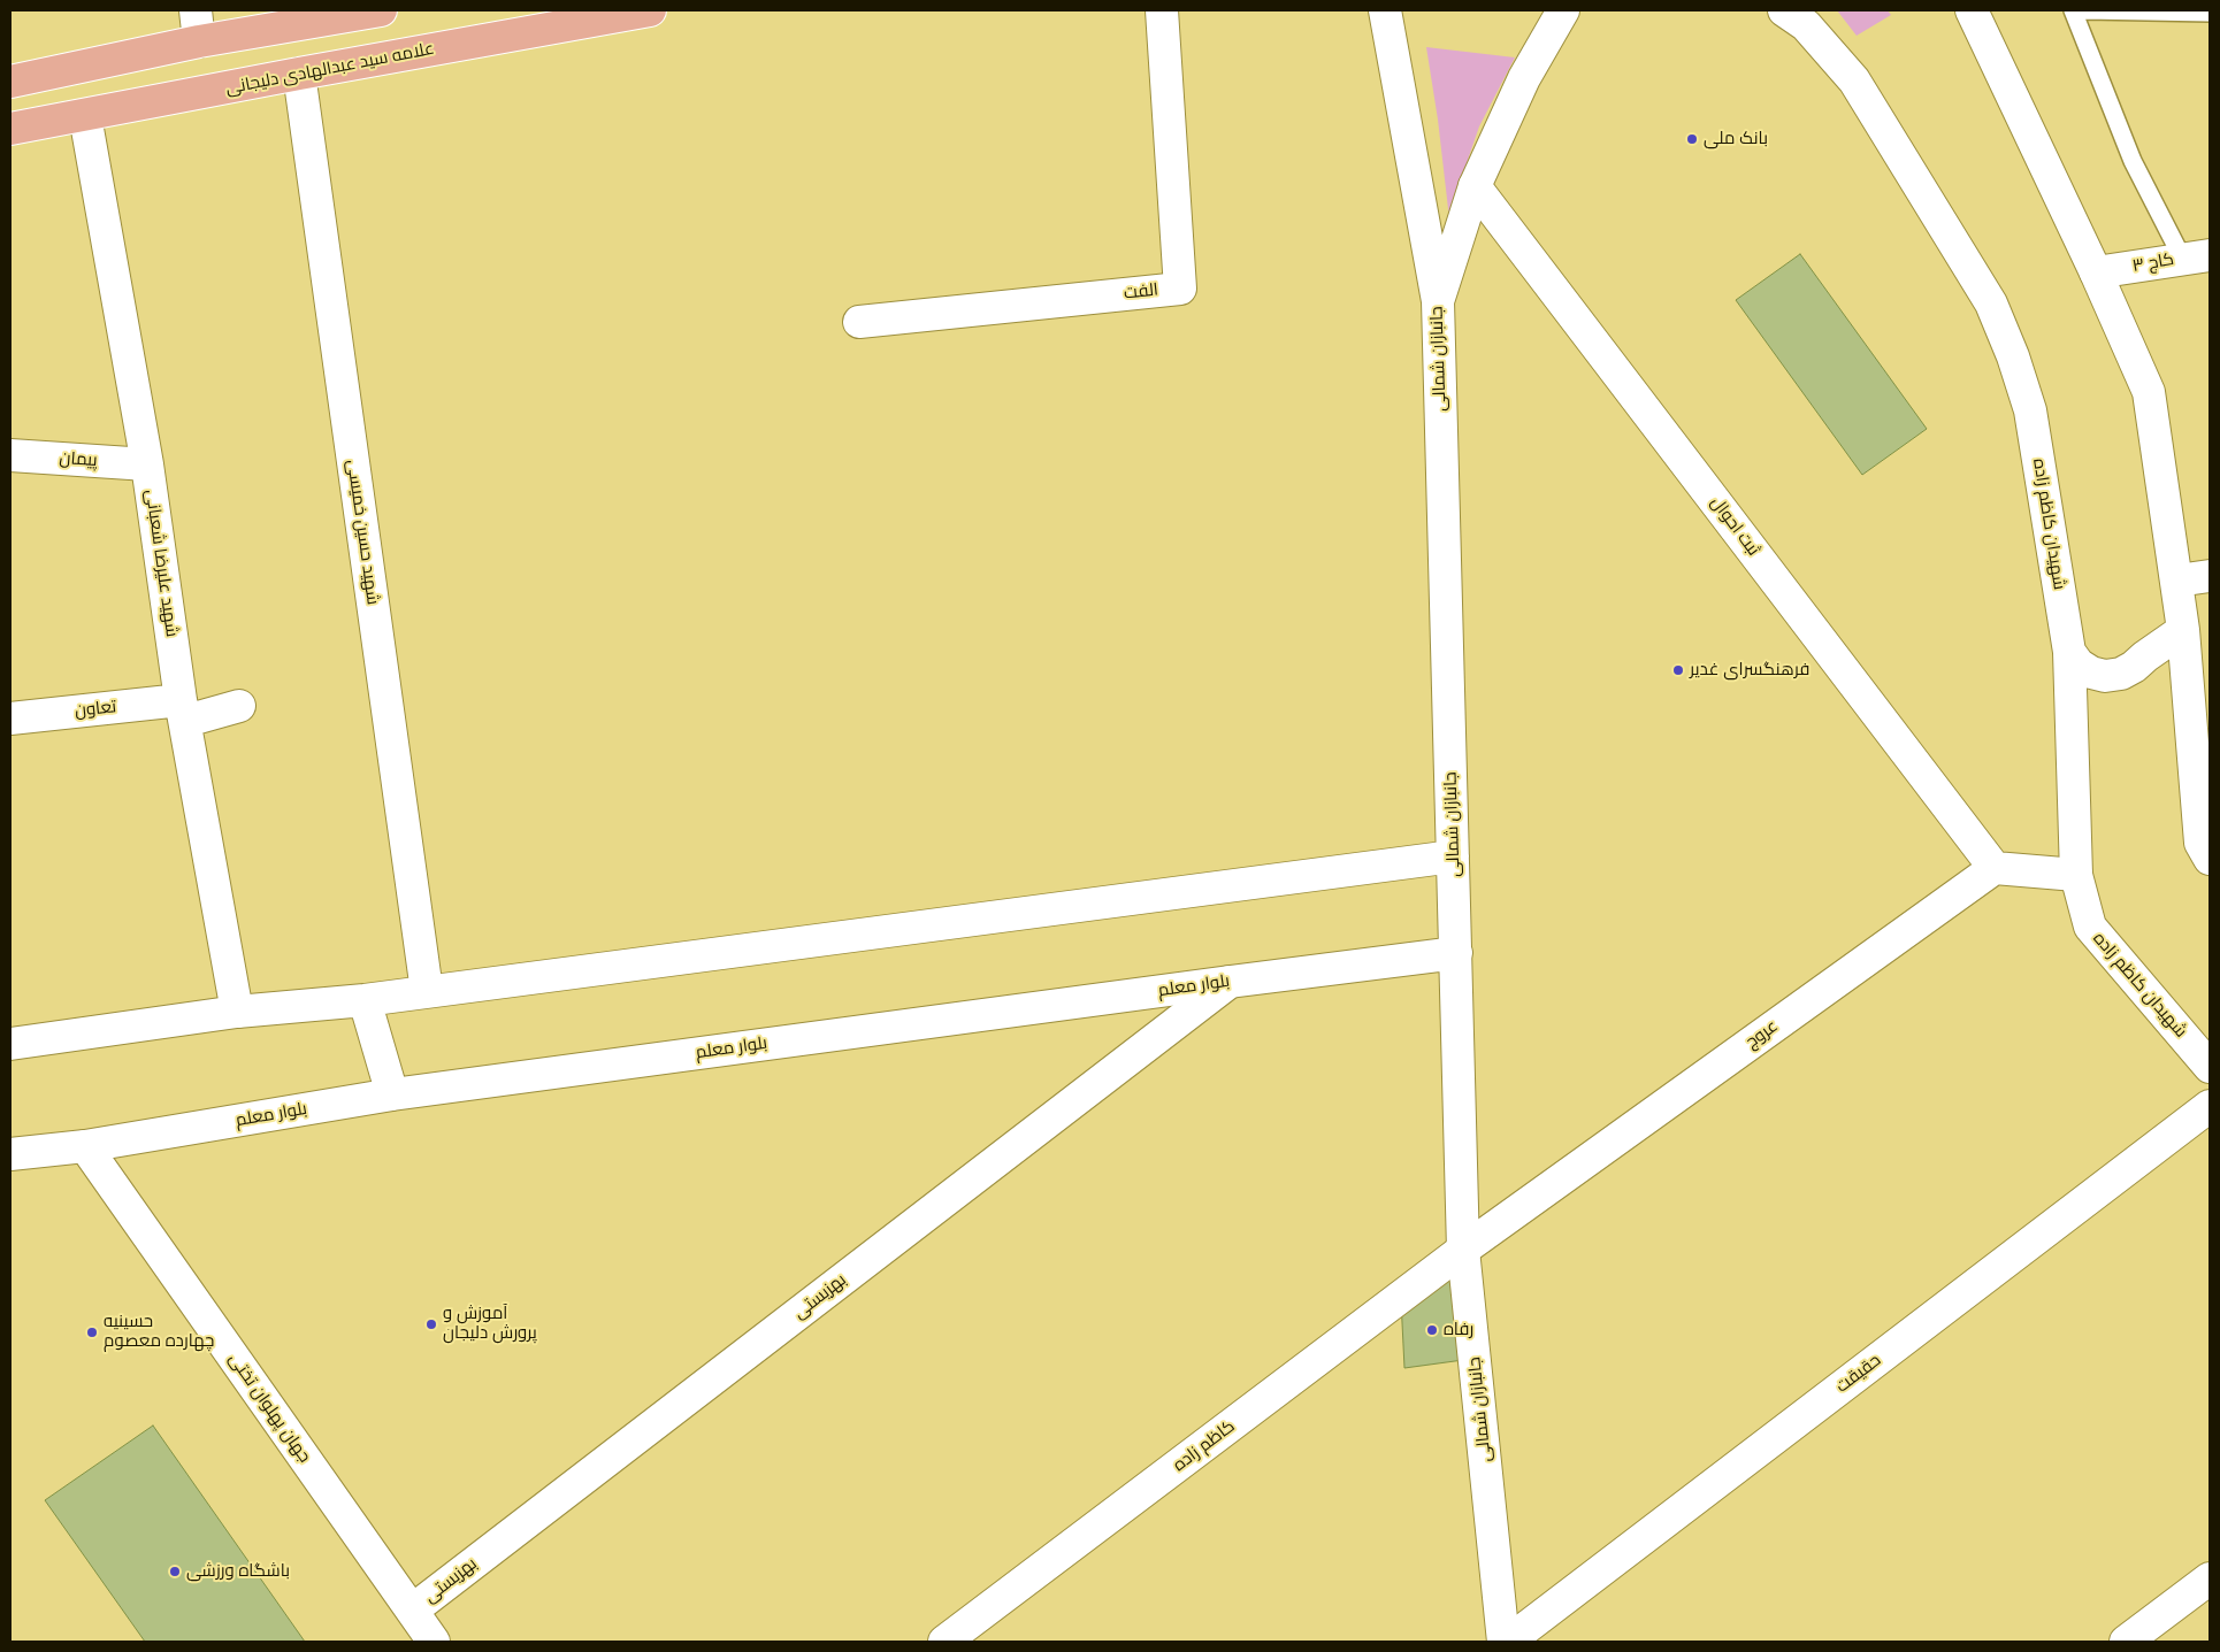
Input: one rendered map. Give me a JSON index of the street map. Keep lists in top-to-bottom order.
{
  "streets": {
    "main road": ["علامه سید عبدالهادی دلیجانی"],
    "street": [
      "کاج ۳",
      "الفت",
      "جانبازان شمالی",
      "پیمان",
      "شهیدان کاظم زاده",
      "ثبت احوال",
      "شهید حسین خمیسی",
      "شهید علیرضا شعبانی",
      "تعاون",
      "بلوار معلم",
      "عروج",
      "بهزیستی",
      "حقیقت",
      "جهان پهلوان تختی",
      "کاظم زاده"
    ]
  },
  "crossings": [
    ["علامه سید عبدالهادی دلیجانی", "شهید حسین خمیسی"],
    ["علامه سید عبدالهادی دلیجانی", "شهید علیرضا شعبانی"],
    ["جانبازان شمالی", "بلوار معلم"],
    ["جانبازان شمالی", "عروج"],
    ["جانبازان شمالی", "کاظم زاده"],
    ["پیمان", "شهید علیرضا شعبانی"],
    ["ثبت احوال", "عروج"],
    ["شهید علیرضا شعبانی", "تعاون"],
    ["بلوار معلم", "بهزیستی"],
    ["بلوار معلم", "جهان پهلوان تختی"],
    ["عروج", "کاظم زاده"],
    ["بهزیستی", "جهان پهلوان تختی"]
  ],
  "places": [
    "بانک ملی",
    "فرهنگسرای غدیر",
    "آموزش و پرورش دلیجان",
    "رفاه",
    "حسینیه چهارده معصوم",
    "باشگاه ورزشی"
  ]
}
